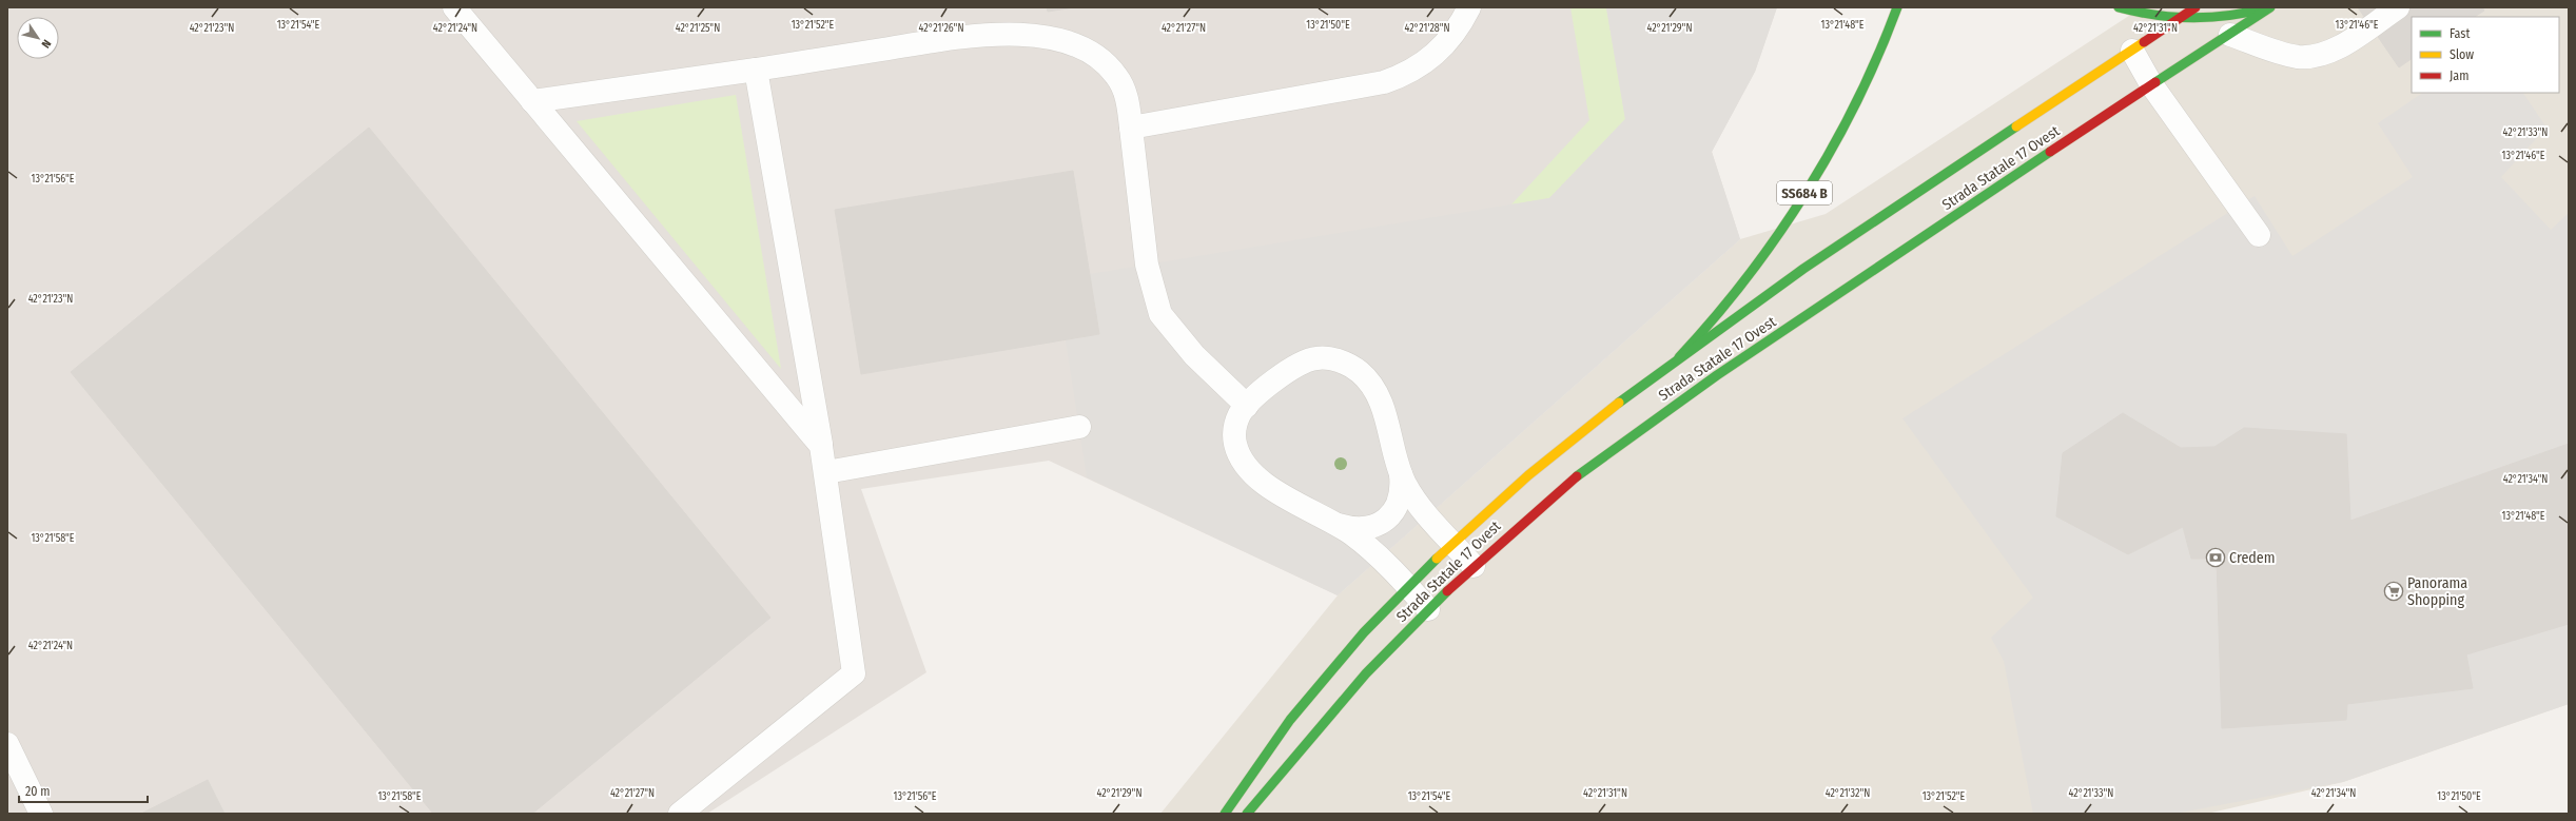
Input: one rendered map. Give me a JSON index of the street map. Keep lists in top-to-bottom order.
{
  "streets": {
    "main road": ["Strada Statale 17 Ovest", "SS684 B"]
  },
  "crossings": [
    ["Strada Statale 17 Ovest", "SS684 B"]
  ],
  "places": {
    "bank": ["Credem"],
    "supermarket": ["Panorama Shopping"]
  },
  "legend": ["Fast", "Slow", "Jam"],
  "scale_bar": "20 m",
  "north": "bottom right",
  "coordinates": [
    "13°21'54\"E",
    "13°21'52\"E",
    "13°21'50\"E",
    "13°21'48\"E",
    "13°21'46\"E",
    "42°21'23\"N",
    "42°21'24\"N",
    "42°21'25\"N",
    "42°21'26\"N",
    "42°21'27\"N",
    "42°21'28\"N",
    "42°21'29\"N",
    "42°21'31\"N",
    "42°21'33\"N",
    "13°21'56\"E",
    "42°21'34\"N",
    "13°21'58\"E",
    "42°21'32\"N"
  ]
}
